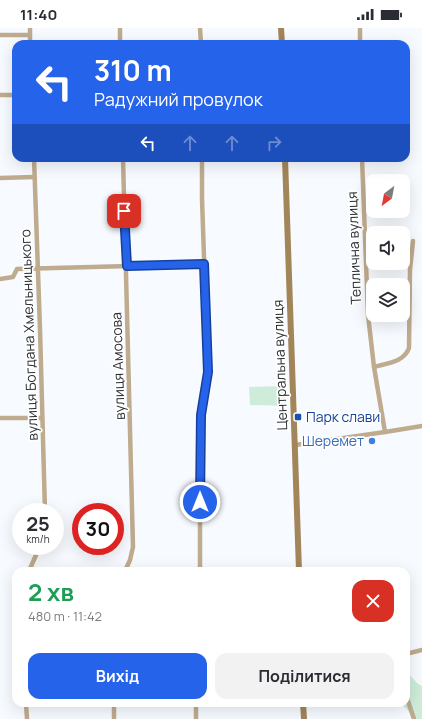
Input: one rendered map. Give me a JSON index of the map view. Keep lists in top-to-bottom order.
{
  "streets": {
    "main road": ["Центральна вулиця"],
    "street": ["Теплична вулиця", "вулиця Богдана Хмельницького", "вулиця Амосова"]
  },
  "places": {
    "transit": ["Парк слави"],
    "other": ["Шеремет"]
  },
  "north": "bottom left",
  "page": {
    "status": "11:40",
    "turn": ["310 m", "Радужний провулок"],
    "speed": "25 km/h",
    "limit": "30",
    "heading": ["2 хв", "480 m · 11:42"],
    "buttons": ["Вихід", "Поділитися"]
  }
}
